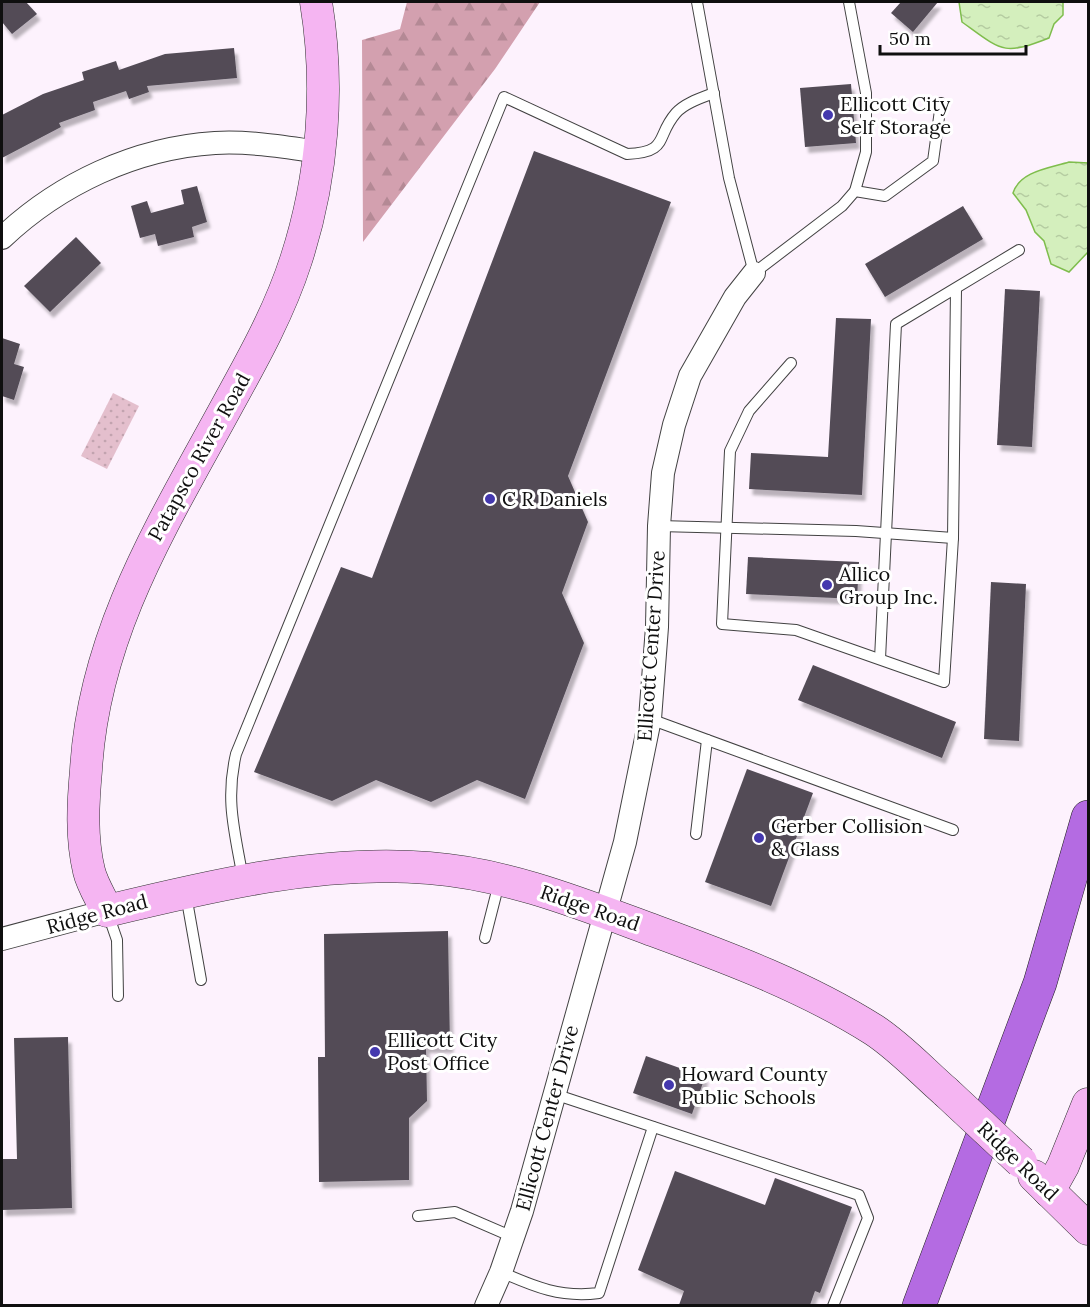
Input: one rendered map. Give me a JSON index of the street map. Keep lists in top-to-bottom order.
{
  "streets": {
    "street": ["Patapsco River Road", "Ellicott Center Drive", "Ridge Road"]
  },
  "crossings": [
    ["Patapsco River Road", "Ridge Road"],
    ["Ellicott Center Drive", "Ridge Road"]
  ],
  "places": [
    "Ellicott City Self Storage",
    "C R Daniels",
    "Allico Group Inc.",
    "Gerber Collision & Glass",
    "Ellicott City Post Office",
    "Howard County Public Schools"
  ],
  "scale_bar": "50 m"
}
